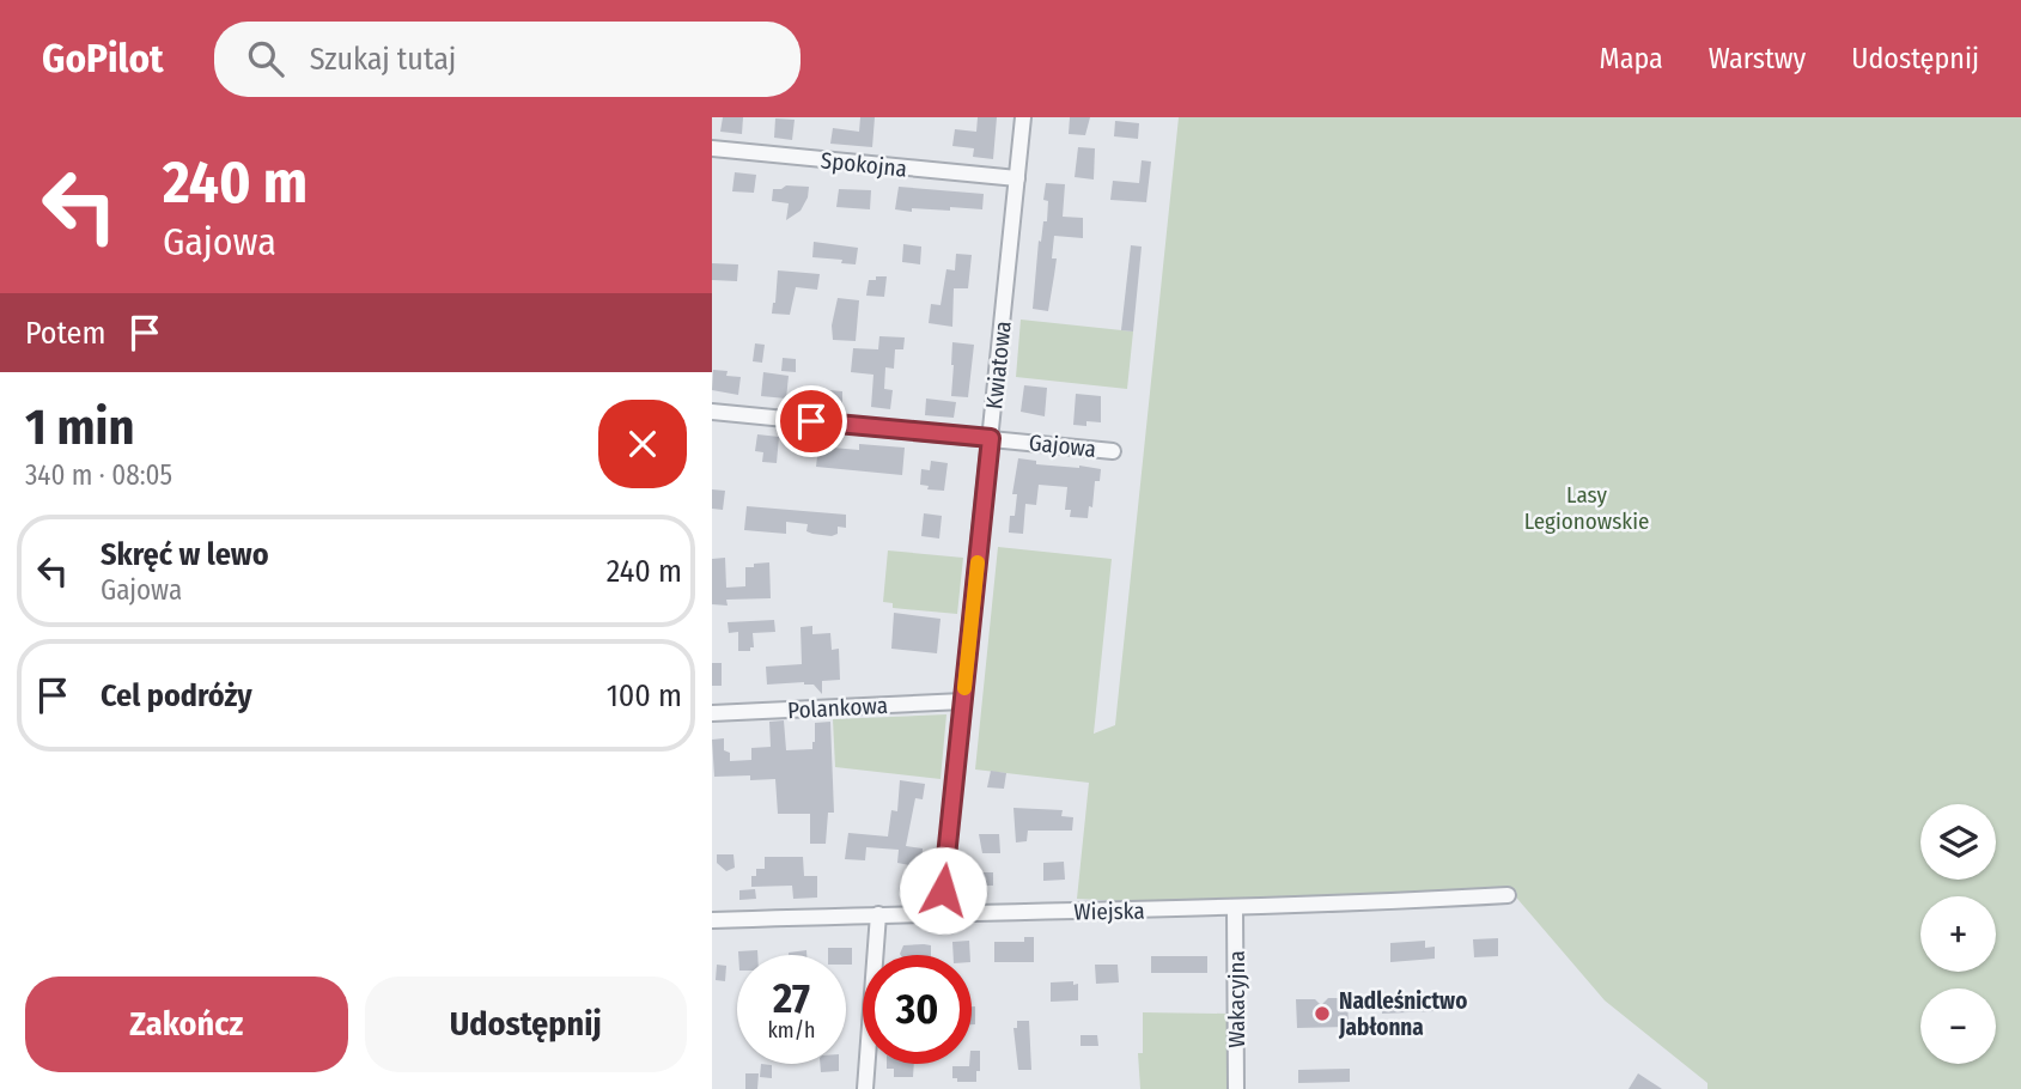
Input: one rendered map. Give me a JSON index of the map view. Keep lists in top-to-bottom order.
{
  "streets": {
    "street": [
      "Spokojna",
      "Kwiatowa",
      "Gajowa",
      "Polankowa",
      "Wiejska",
      "Wakacyjna"
    ]
  },
  "crossings": [
    ["Spokojna", "Kwiatowa"],
    ["Kwiatowa", "Gajowa"],
    ["Kwiatowa", "Polankowa"],
    ["Kwiatowa", "Wiejska"],
    ["Wiejska", "Wakacyjna"]
  ],
  "parks": ["Lasy Legionowskie"],
  "places": ["Nadleśnictwo Jabłonna"],
  "page": {
    "header": "GoPilot",
    "search": "Szukaj tutaj",
    "nav": ["Mapa", "Warstwy", "Udostępnij"],
    "turn": ["240 m", "Gajowa"],
    "then": "Potem",
    "heading": ["1 min", "340 m · 08:05"],
    "list": [
      {
        "name": "Skręć w lewo",
        "note": "Gajowa",
        "value": "240 m"
      },
      {
        "name": "Cel podróży",
        "value": "100 m"
      }
    ],
    "map_buttons": ["+", "−"],
    "speed": "27 km/h",
    "limit": "30",
    "buttons": ["Zakończ", "Udostępnij"]
  }
}
